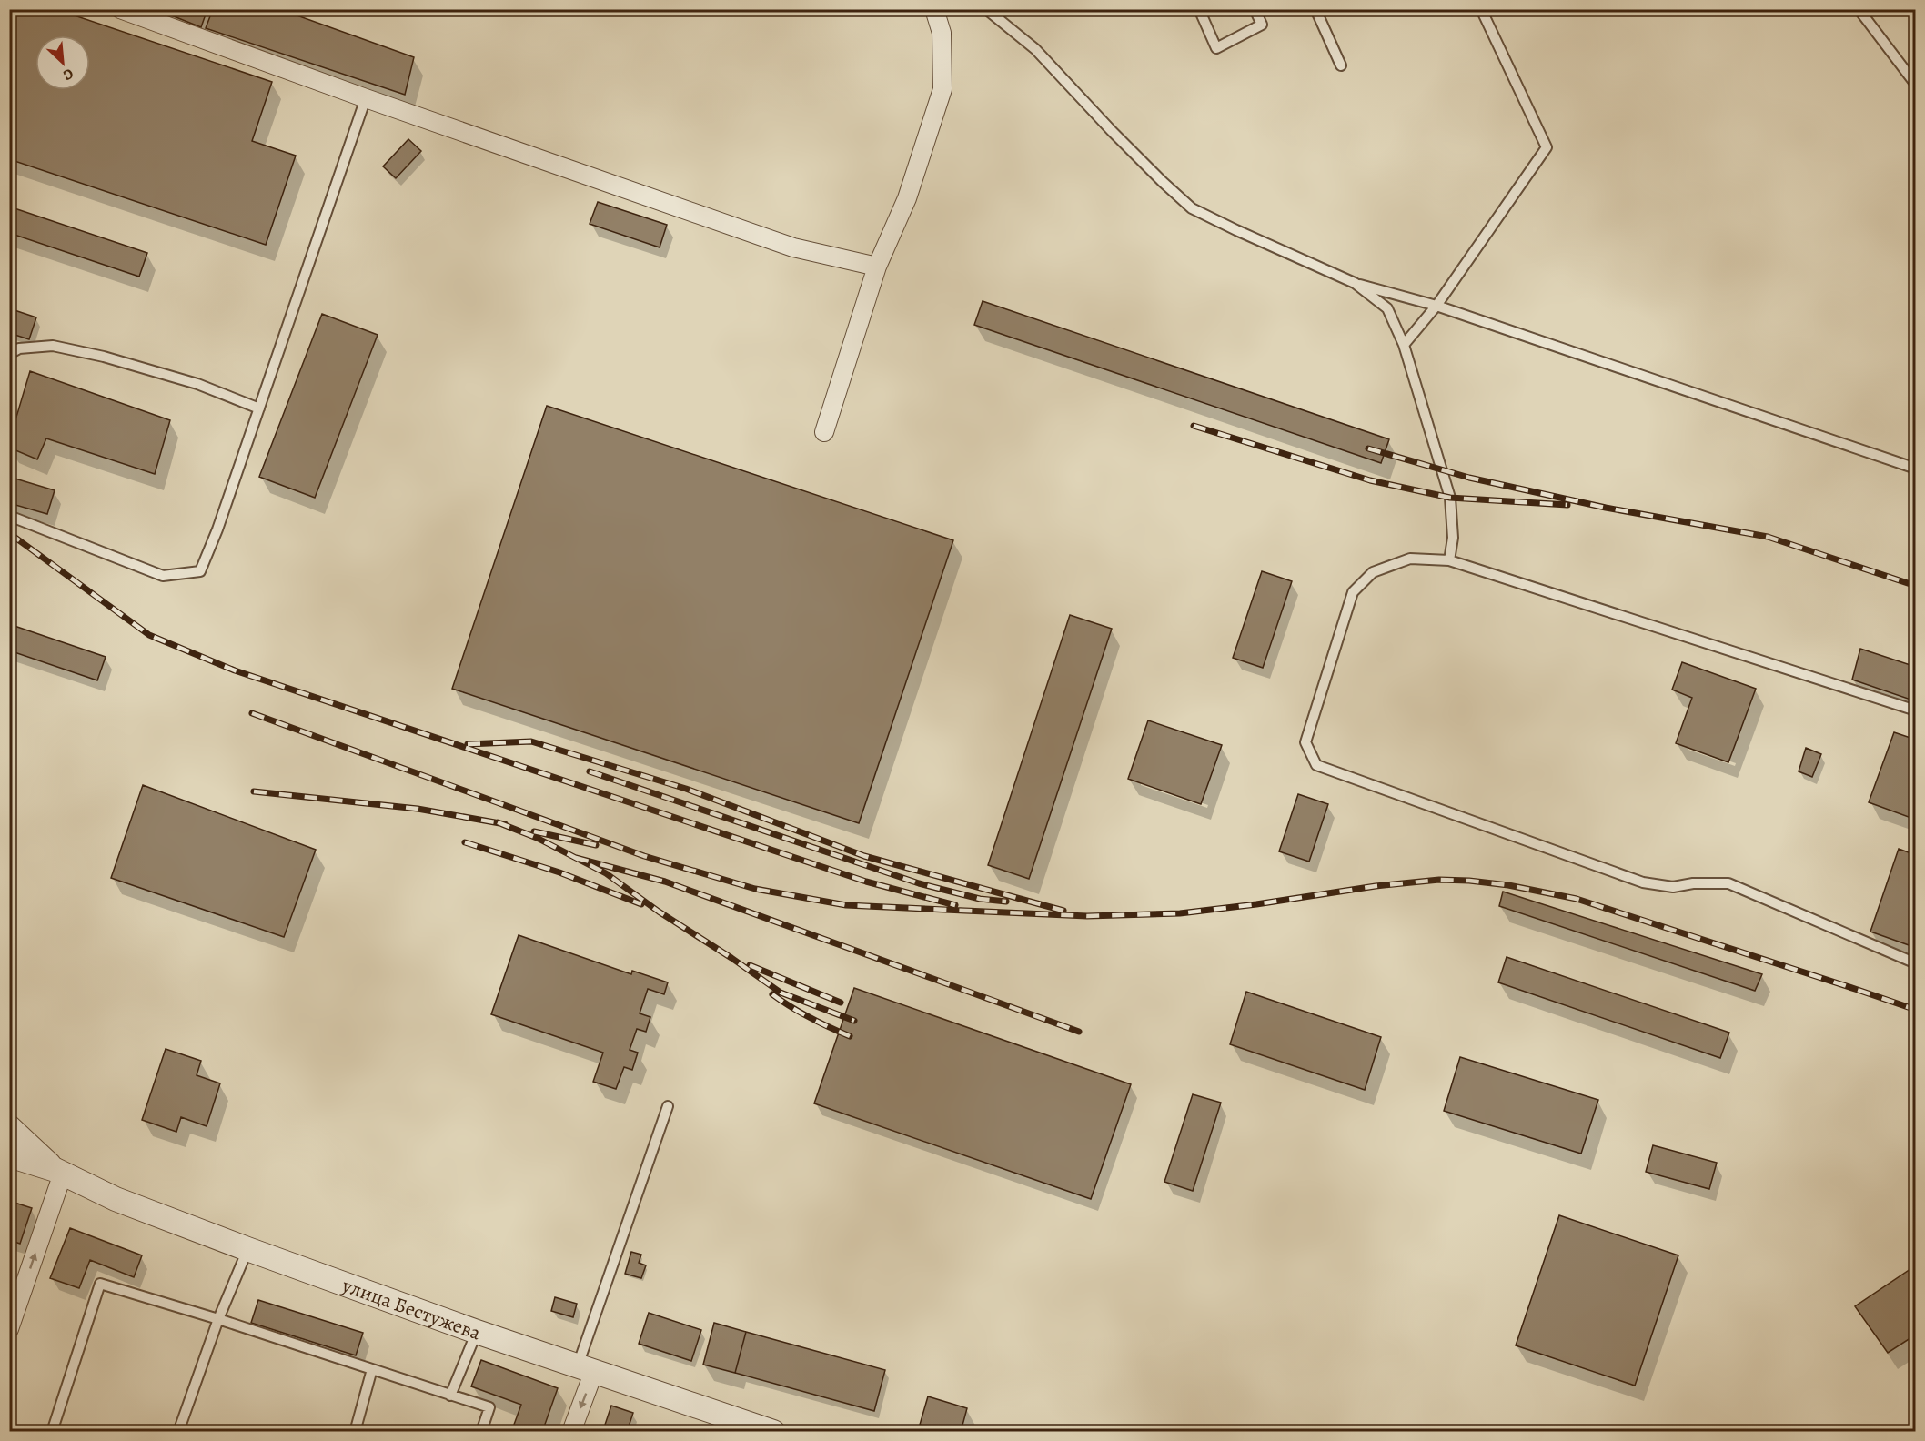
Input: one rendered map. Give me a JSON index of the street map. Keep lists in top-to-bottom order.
{
  "streets": {
    "street": ["улица Бестужева"]
  },
  "north": "bottom right"
}
